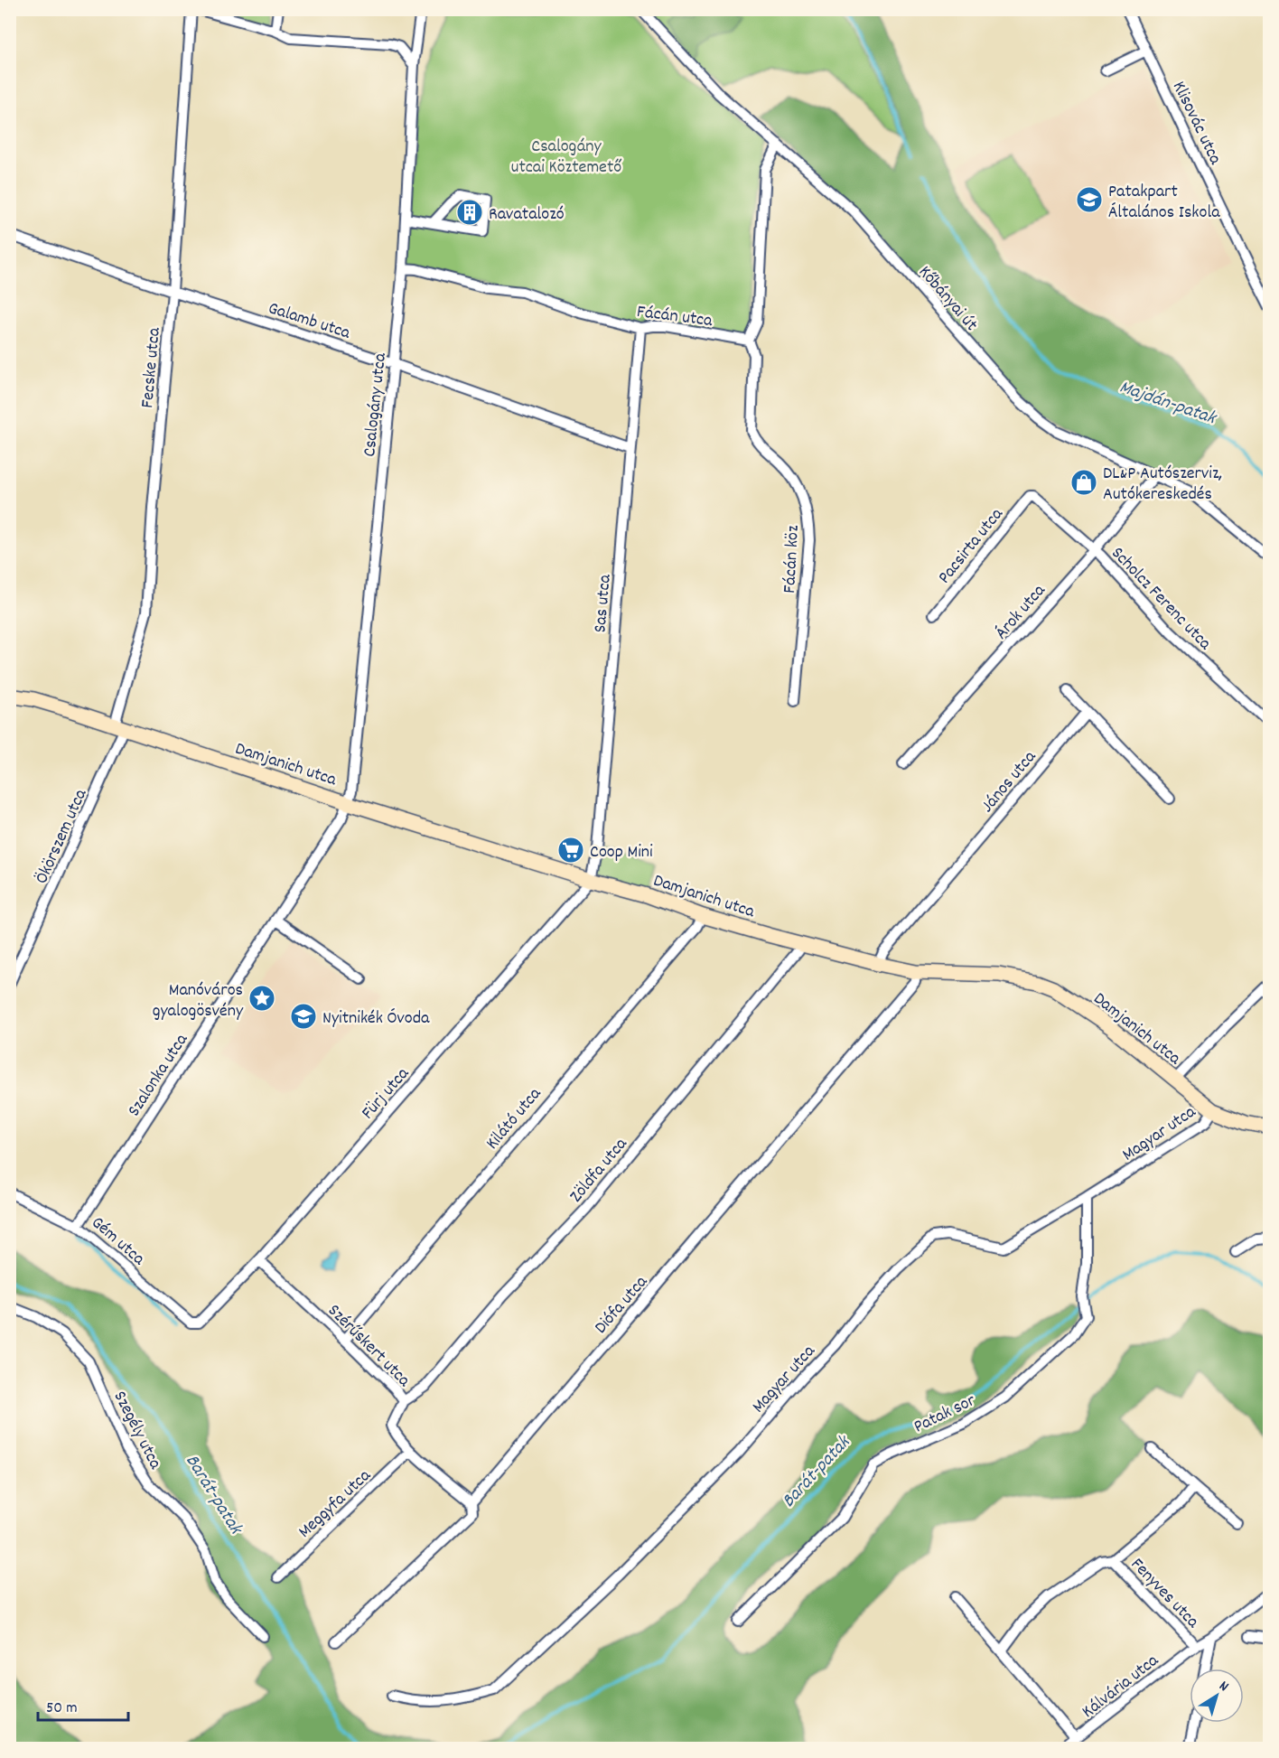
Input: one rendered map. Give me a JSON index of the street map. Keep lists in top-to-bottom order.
{
  "streets": {
    "main road": ["Damjanich utca"],
    "street": [
      "Klisovác utca",
      "Kőbányai út",
      "Fácán utca",
      "Galamb utca",
      "Fecske utca",
      "Csalogány utca",
      "Pacsirta utca",
      "Fácán köz",
      "Scholcz Ferenc utca",
      "Sas utca",
      "Árok utca",
      "János utca",
      "Ökörszem utca",
      "Szalonka utca",
      "Fürj utca",
      "Kilátó utca",
      "Magyar utca",
      "Zöldfa utca",
      "Gém utca",
      "Diófa utca",
      "Szérűskert utca",
      "Patak sor",
      "Szegély utca",
      "Meggyfa utca",
      "Fenyves utca",
      "Kálvária utca"
    ]
  },
  "crossings": [
    ["Kőbányai út", "Árok utca"],
    ["Fácán utca", "Csalogány utca"],
    ["Fácán utca", "Fácán köz"],
    ["Fácán utca", "Sas utca"],
    ["Galamb utca", "Fecske utca"],
    ["Galamb utca", "Csalogány utca"],
    ["Galamb utca", "Sas utca"],
    ["Fecske utca", "Damjanich utca"],
    ["Fecske utca", "Ökörszem utca"],
    ["Csalogány utca", "Damjanich utca"],
    ["Csalogány utca", "Szalonka utca"],
    ["Pacsirta utca", "Scholcz Ferenc utca"],
    ["Scholcz Ferenc utca", "Árok utca"],
    ["Sas utca", "Damjanich utca"],
    ["Sas utca", "Fürj utca"],
    ["Damjanich utca", "János utca"],
    ["Damjanich utca", "Ökörszem utca"],
    ["Damjanich utca", "Szalonka utca"],
    ["Damjanich utca", "Fürj utca"],
    ["Damjanich utca", "Kilátó utca"],
    ["Damjanich utca", "Magyar utca"],
    ["Damjanich utca", "Zöldfa utca"],
    ["Damjanich utca", "Diófa utca"],
    ["Szalonka utca", "Gém utca"],
    ["Fürj utca", "Gém utca"],
    ["Fürj utca", "Szérűskert utca"],
    ["Kilátó utca", "Szérűskert utca"],
    ["Magyar utca", "Patak sor"],
    ["Zöldfa utca", "Szérűskert utca"],
    ["Diófa utca", "Szérűskert utca"],
    ["Szérűskert utca", "Meggyfa utca"],
    ["Fenyves utca", "Kálvária utca"]
  ],
  "water": ["Majdán-patak", "Barát-patak"],
  "parks": ["Csalogány utcai Köztemető"],
  "places": {
    "school or university": ["Patakpart Általános Iskola", "Nyitnikék Óvoda"],
    "building": ["Ravatalozó"],
    "shop": ["DL&P Autószerviz, Autókereskedés"],
    "supermarket": ["Coop Mini"],
    "place": ["Manóváros gyalogösvény"]
  },
  "scale_bar": "50 m",
  "north": "top right"
}
